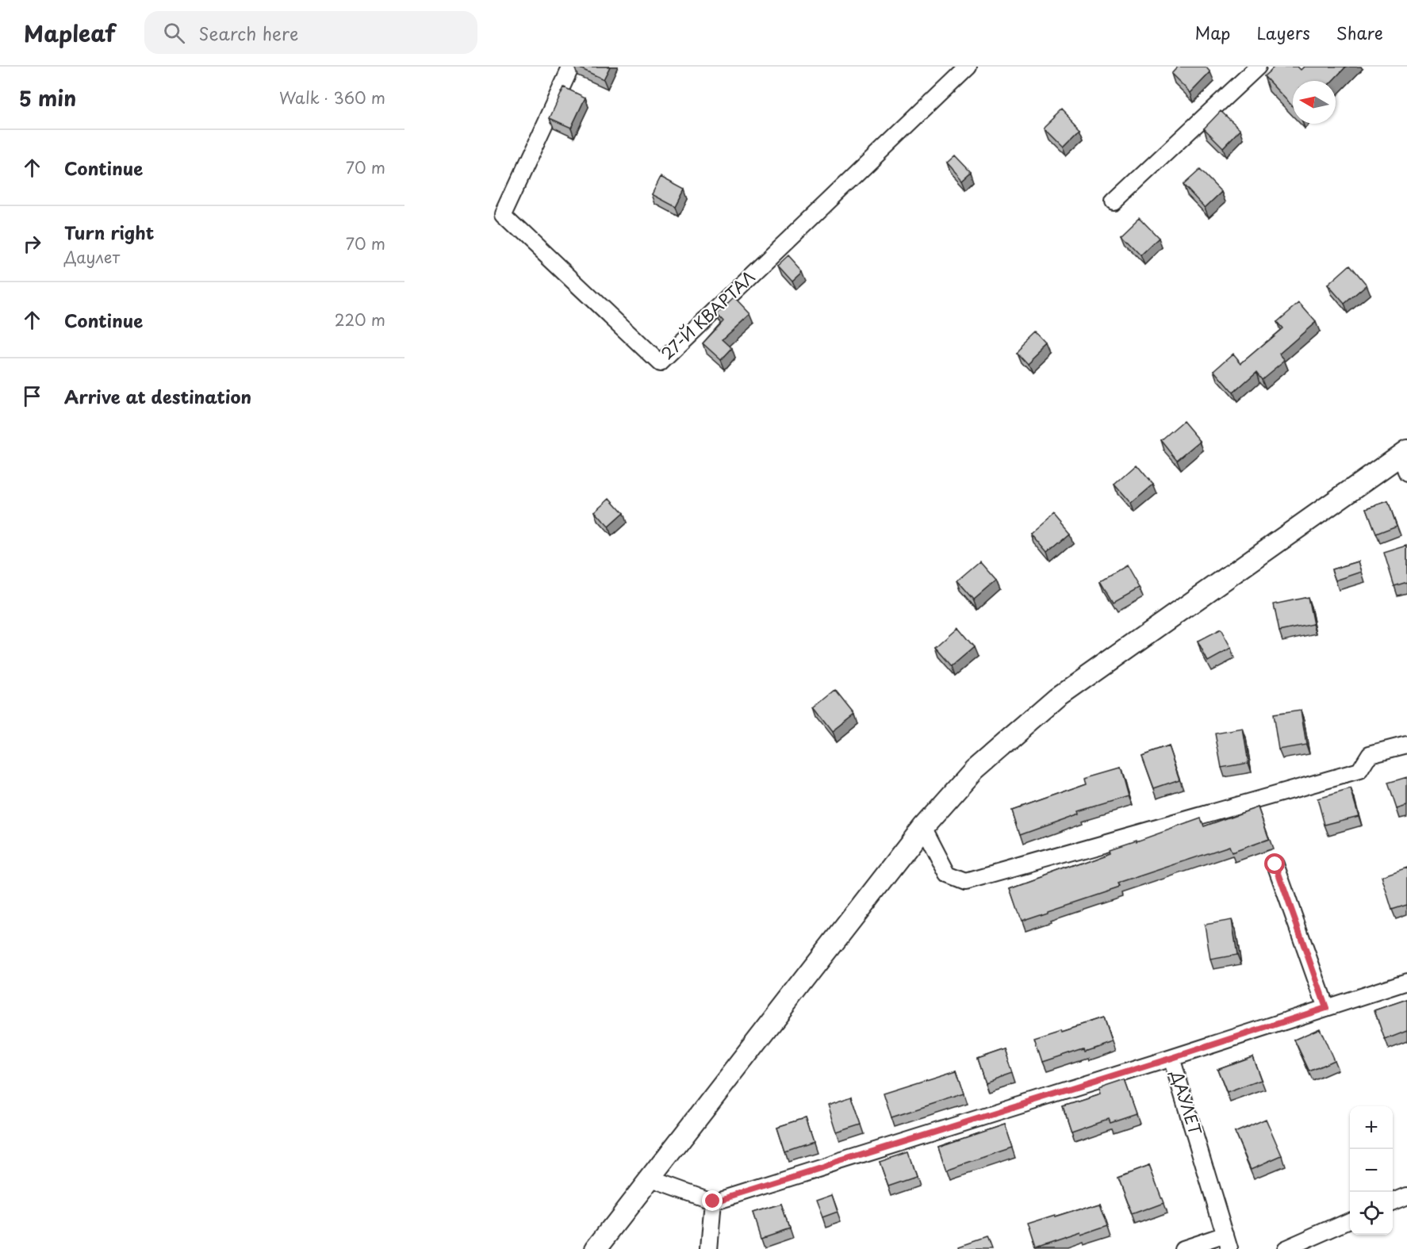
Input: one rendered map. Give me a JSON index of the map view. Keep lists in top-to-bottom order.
{
  "streets": {
    "street": ["27-Й КВАРТАЛ", "ДАУЛЕТ"]
  },
  "north": "left",
  "page": {
    "header": "Mapleaf",
    "search": "Search here",
    "nav": ["Map", "Layers", "Share"],
    "heading": ["5 min", "Walk · 360 m"],
    "list": [
      ["Continue", "70 m"],
      ["Turn right", "Даулет", "70 m"],
      ["Continue", "220 m"],
      "Arrive at destination"
    ],
    "map_buttons": ["+", "−"]
  }
}
